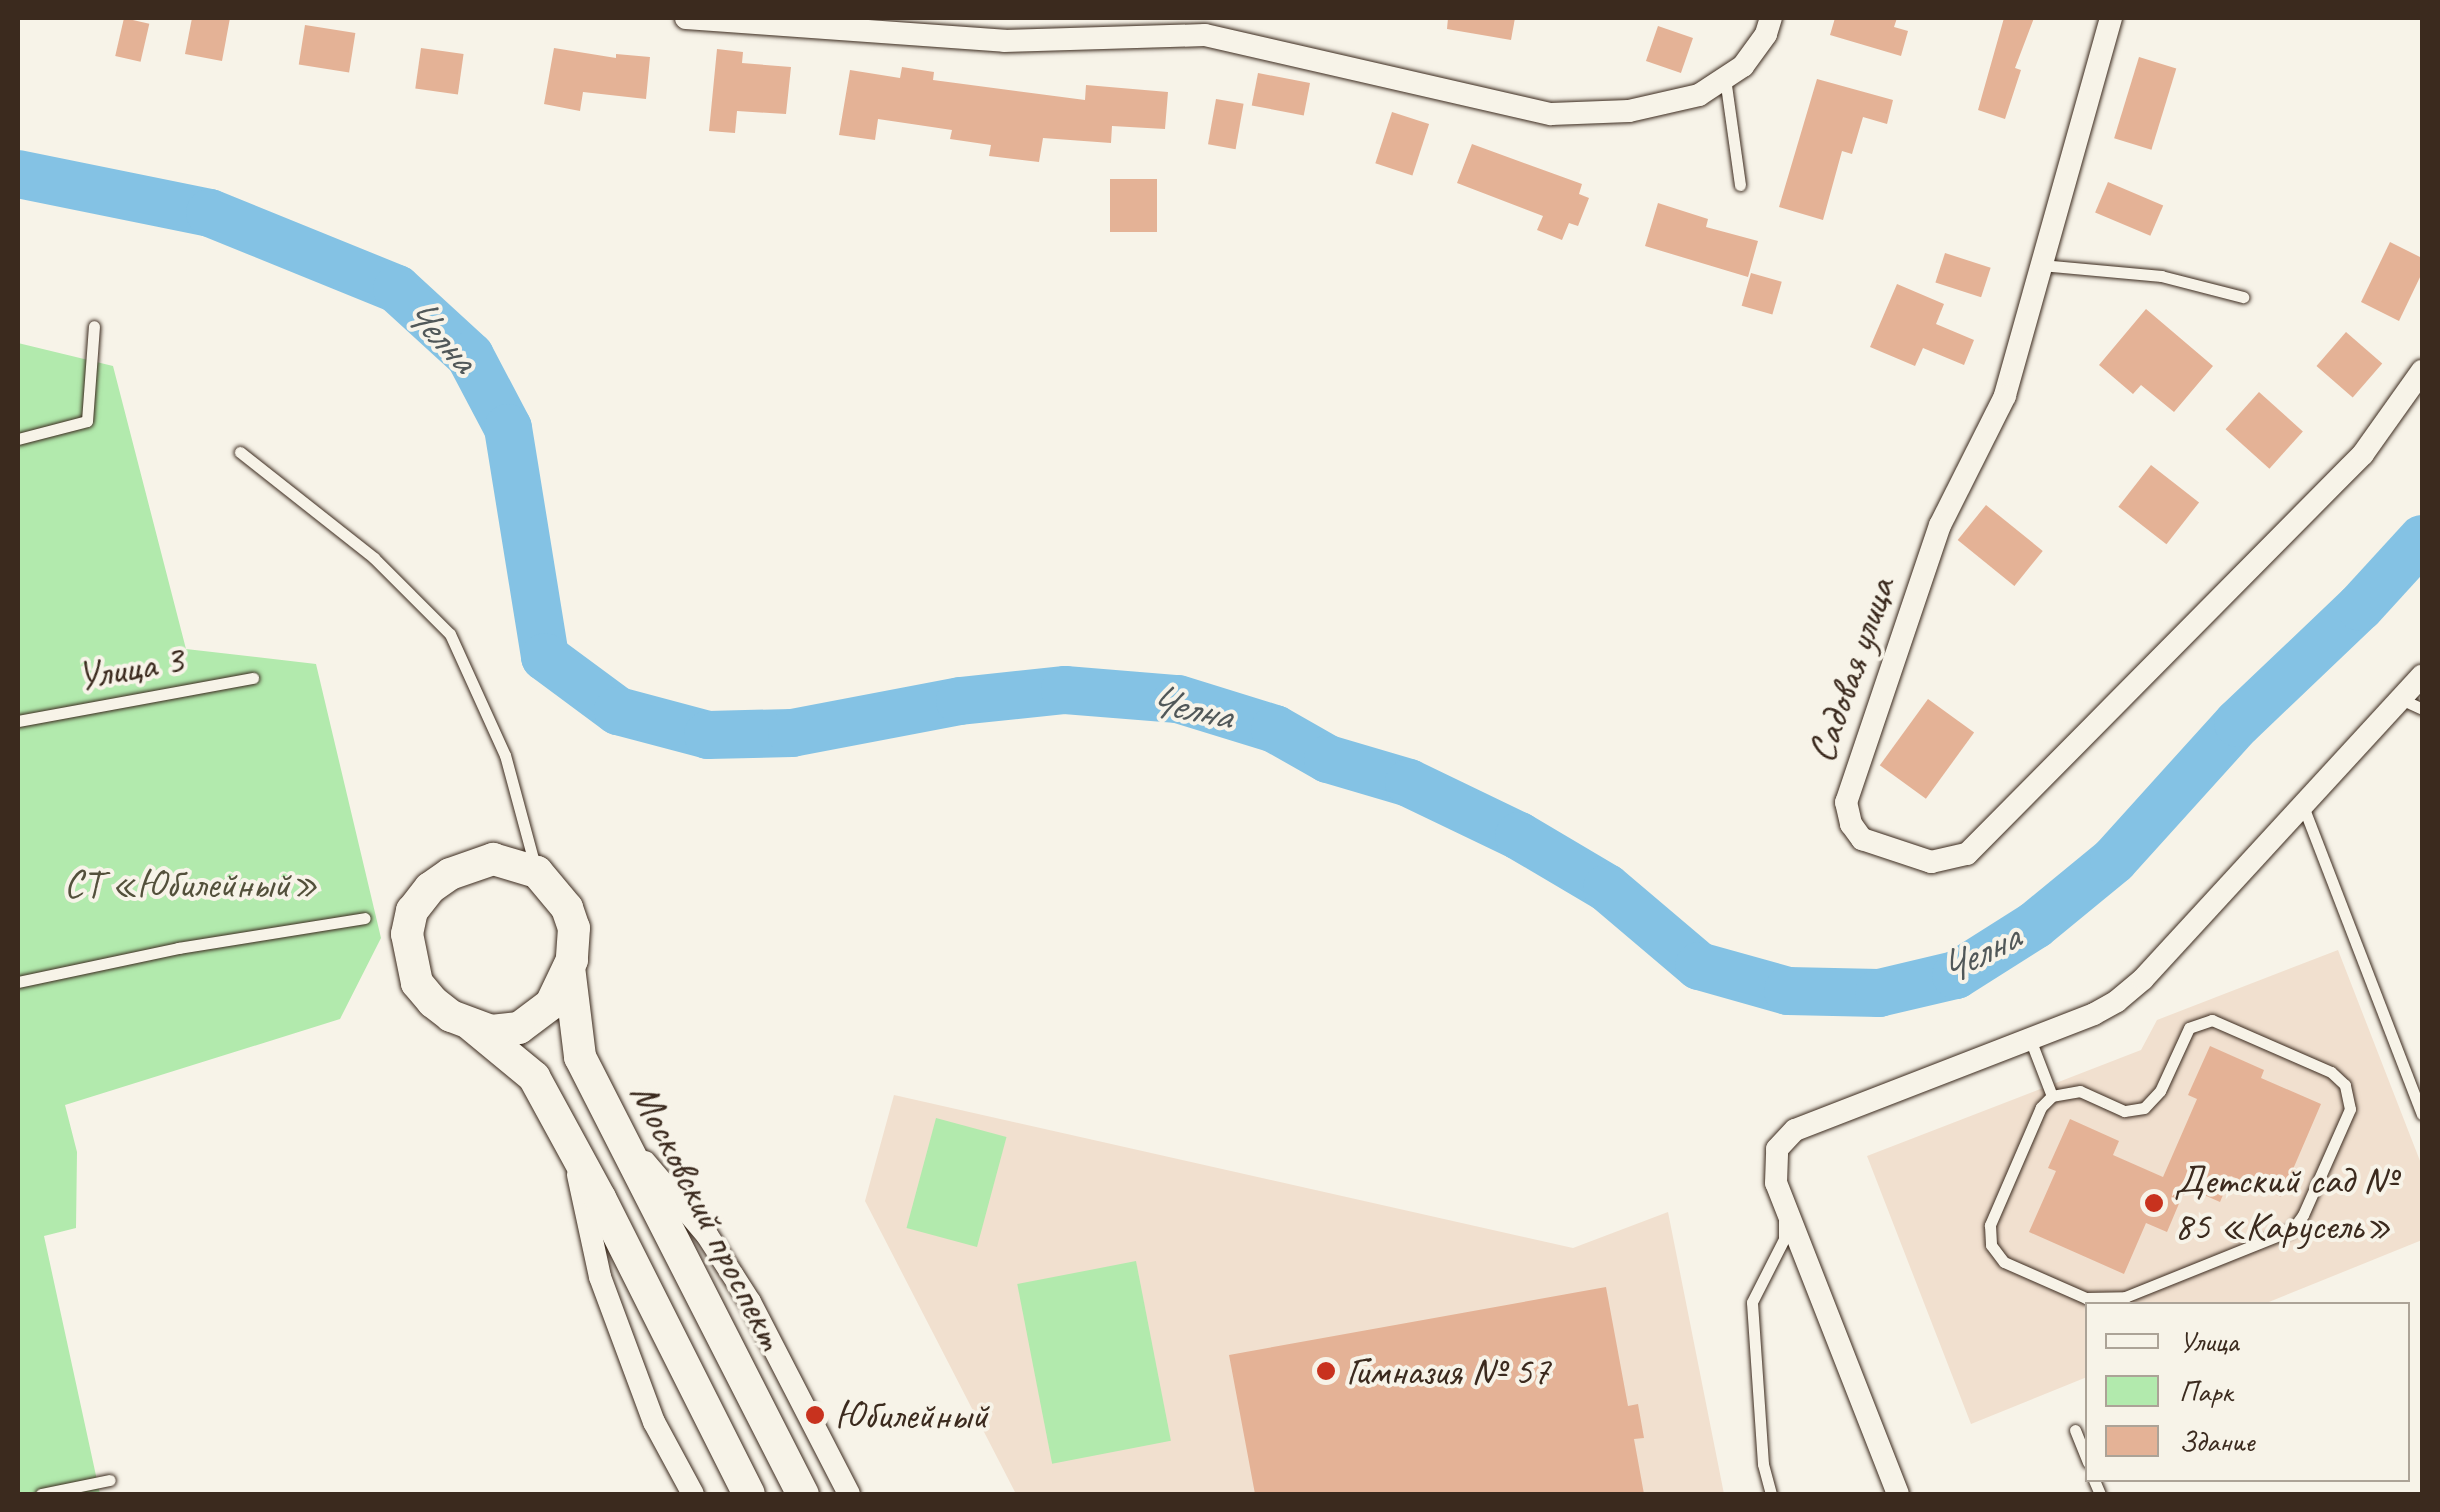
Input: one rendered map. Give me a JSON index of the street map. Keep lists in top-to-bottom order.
{
  "streets": {
    "main road": ["Московский проспект"],
    "street": ["Садовая улица"],
    "lane": ["Улица 3"]
  },
  "water": ["Челна"],
  "parks": ["СТ «Юбилейный»"],
  "places": ["Детский сад № 85 «Карусель»", "Гимназия № 57", "Юбилейный"],
  "legend": ["Улица", "Парк", "Здание"]
}
